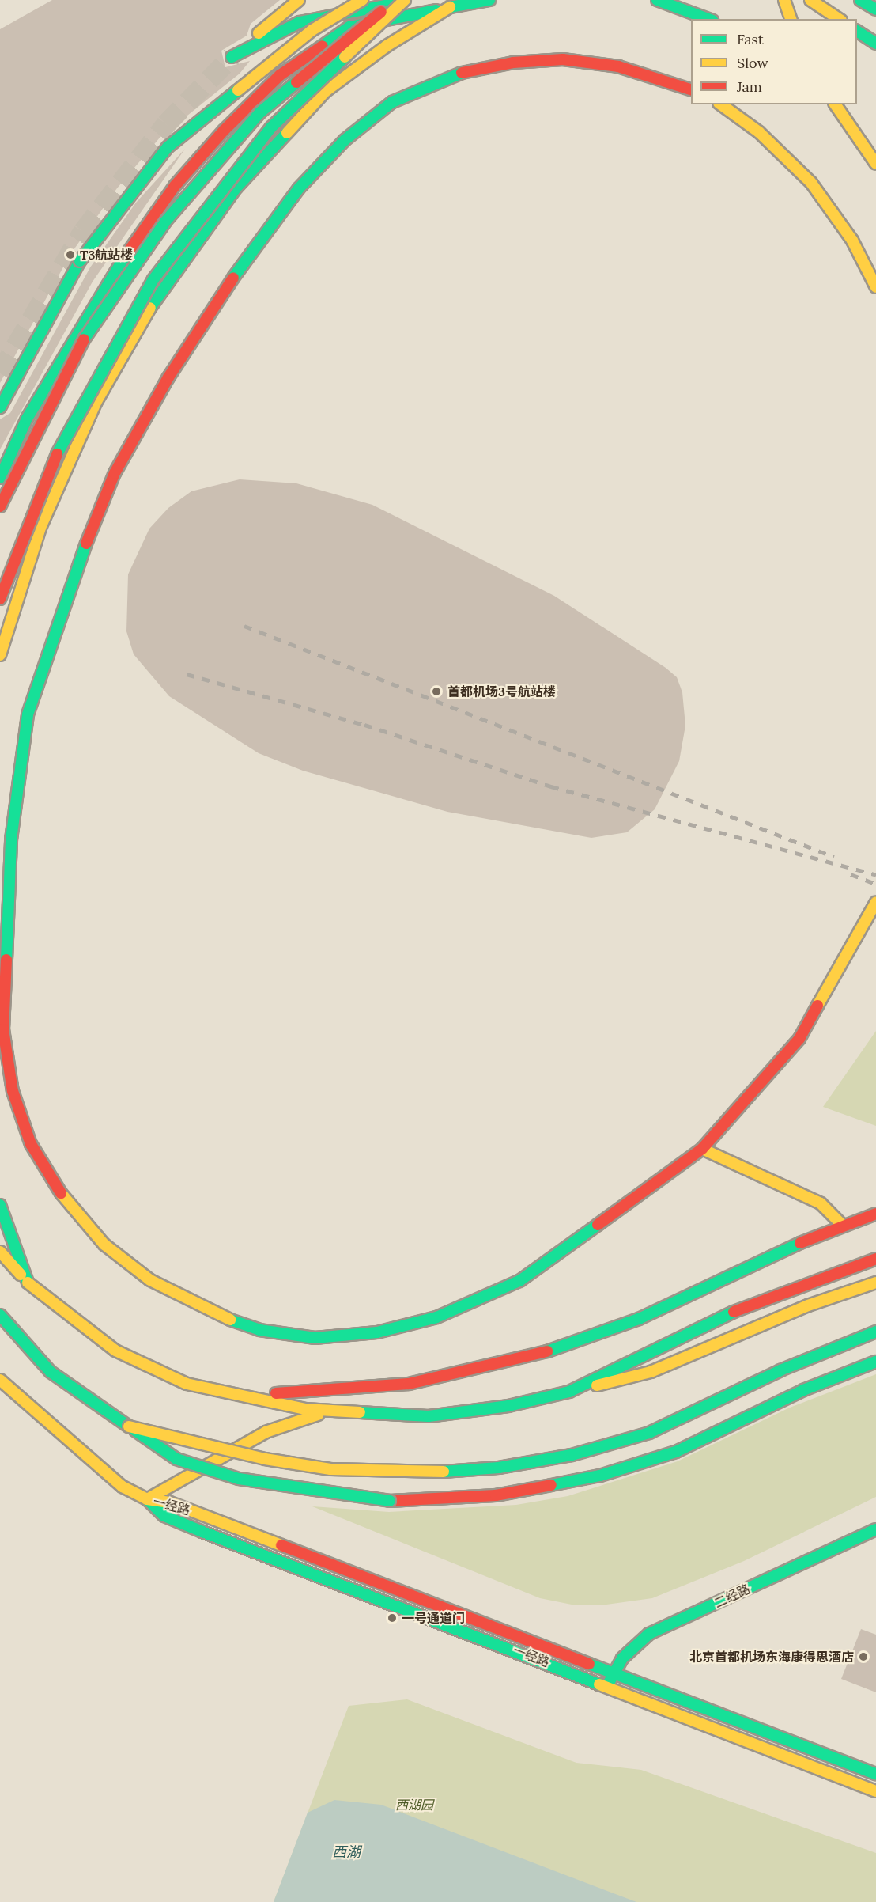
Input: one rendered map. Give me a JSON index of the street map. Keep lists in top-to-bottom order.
{
  "streets": {
    "main road": ["一经路", "二经路"]
  },
  "crossings": [
    ["一经路", "二经路"]
  ],
  "water": ["西湖"],
  "parks": ["西湖园"],
  "places": [
    "T3航站楼",
    "首都机场3号航站楼",
    "一号通道门",
    "北京首都机场东海康得思酒店"
  ],
  "legend": ["Fast", "Slow", "Jam"]
}
